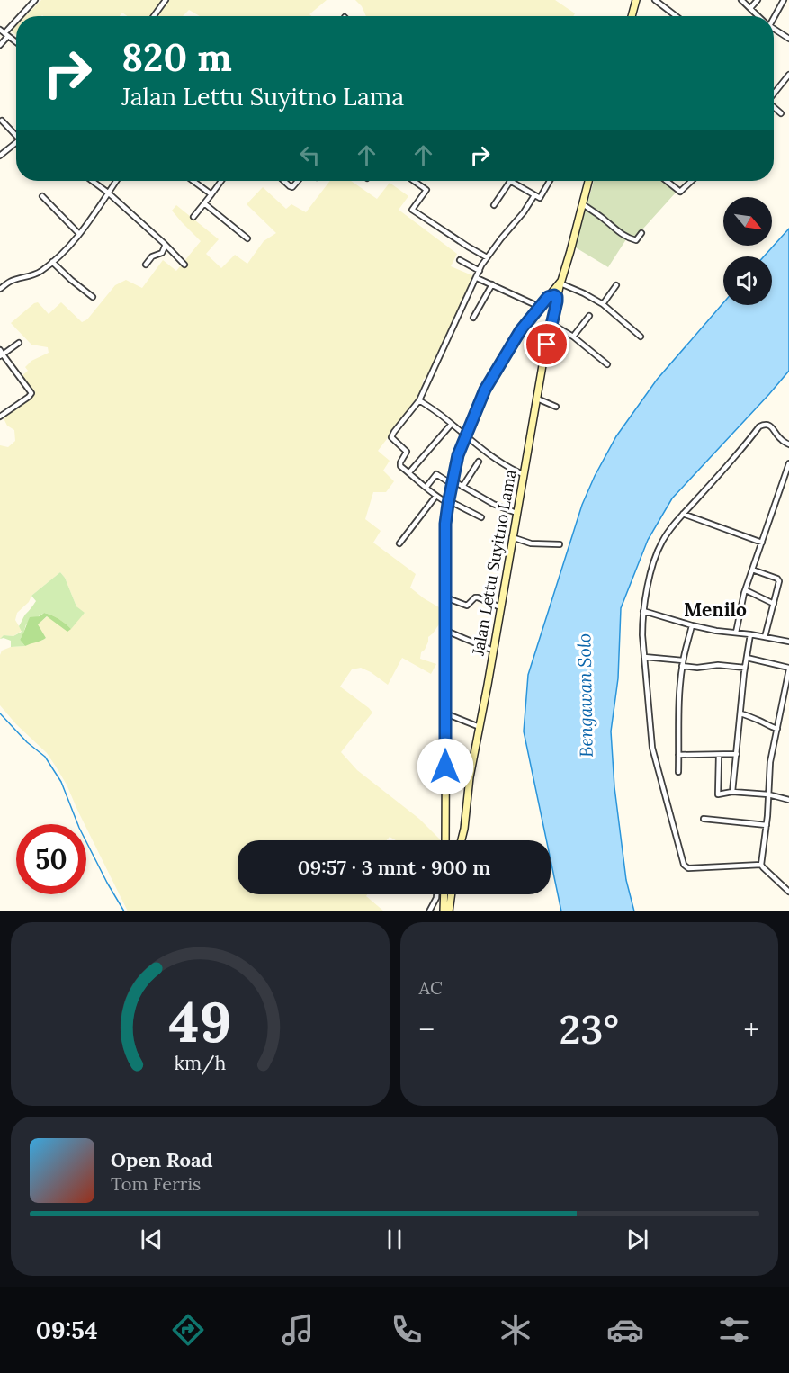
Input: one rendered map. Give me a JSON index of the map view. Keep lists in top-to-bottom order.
{
  "streets": {
    "main road": ["Jalan Lettu Suyitno Lama"]
  },
  "districts": ["Menilo"],
  "water": ["Bengawan Solo"],
  "north": "bottom right",
  "page": {
    "turn": ["820 m", "Jalan Lettu Suyitno Lama"],
    "limit": "50",
    "trip": "09:57 · 3 mnt · 900 m",
    "tile": "AC",
    "heat": ["−", "23°", "+"],
    "song": ["Open Road", "Tom Ferris"],
    "tabs": "09:54",
    "gauge": ["49", "km/h"]
  }
}
